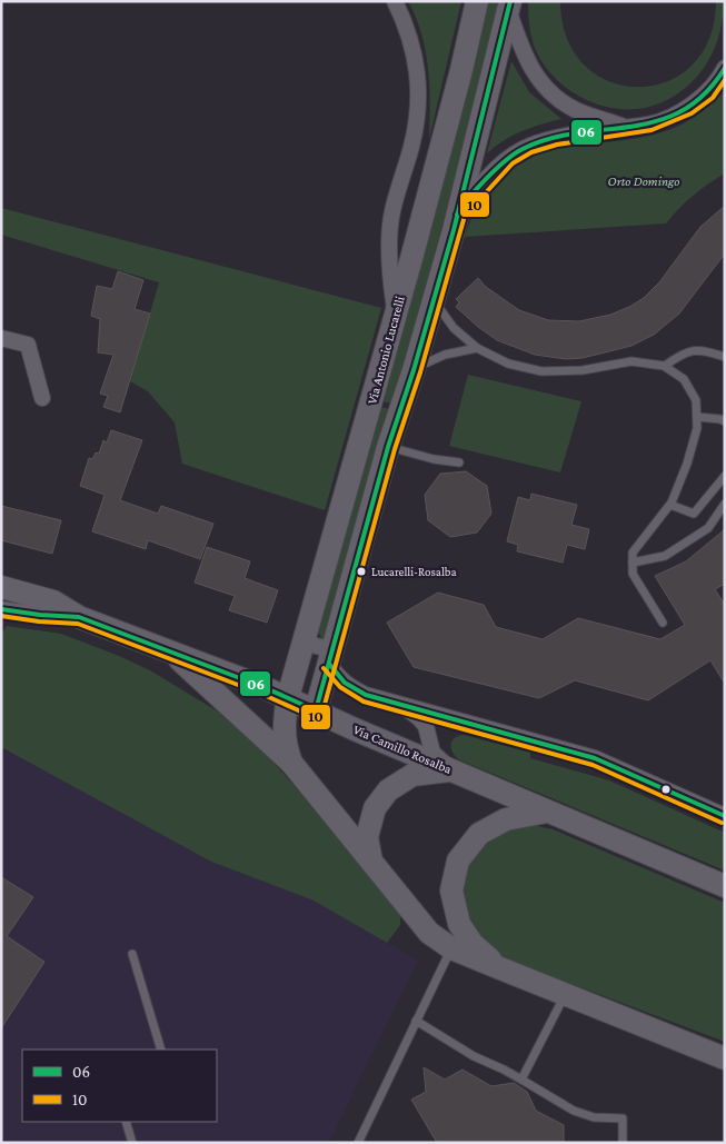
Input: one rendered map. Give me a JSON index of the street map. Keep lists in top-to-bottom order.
{
  "streets": {
    "street": ["Via Antonio Lucarelli", "Via Camillo Rosalba"]
  },
  "crossings": [
    ["Via Antonio Lucarelli", "Via Camillo Rosalba"]
  ],
  "parks": ["Orto Domingo"],
  "places": ["Lucarelli-Rosalba"],
  "lines": ["transit line 06", "transit line 10"],
  "legend": ["06", "10"]
}
